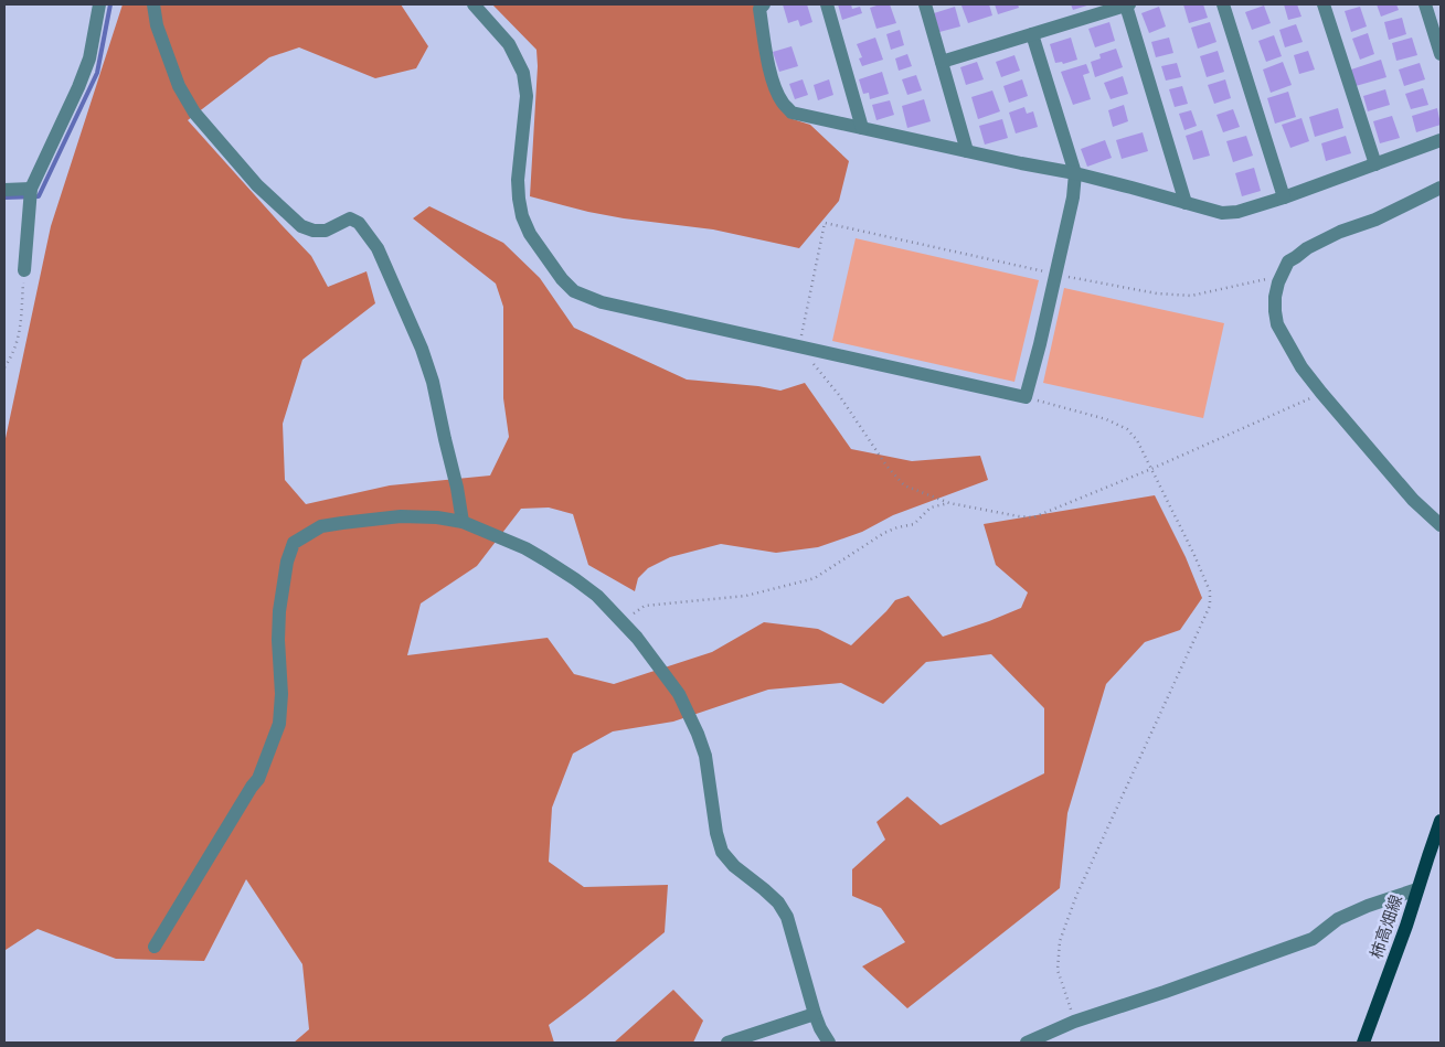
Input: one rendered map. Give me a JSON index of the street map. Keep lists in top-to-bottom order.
{
  "streets": {
    "main road": ["柿高畑線"]
  }
}
